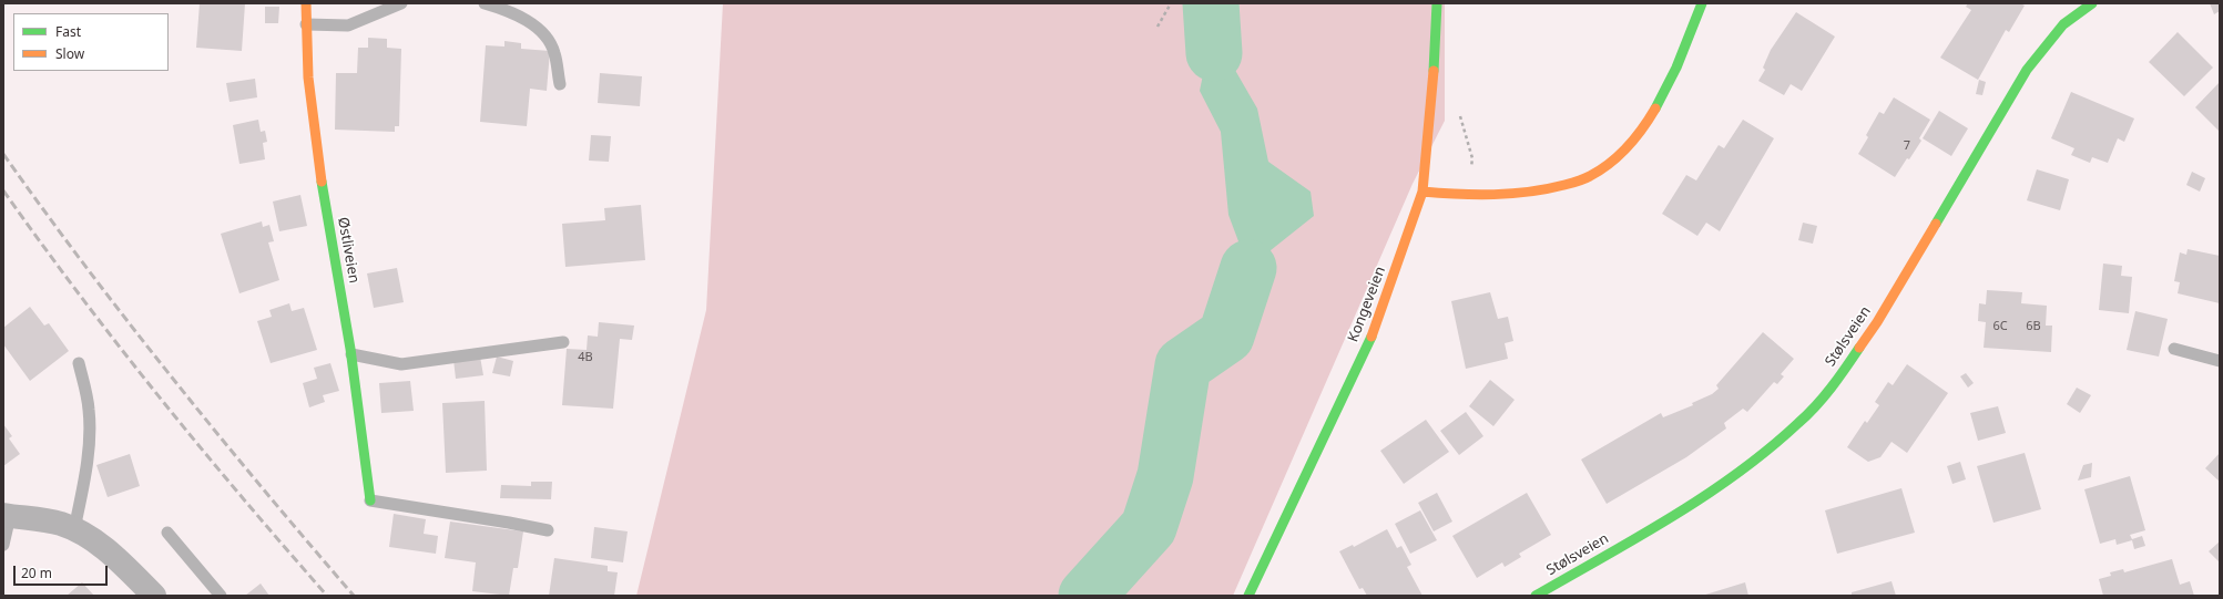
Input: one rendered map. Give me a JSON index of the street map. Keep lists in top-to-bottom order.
{
  "streets": {
    "street": ["Østliveien", "Kongeveien", "Stølsveien"]
  },
  "house_numbers": [
    "7",
    "6C",
    "6B",
    "4B"
  ],
  "legend": ["Fast", "Slow"],
  "scale_bar": "20 m"
}
